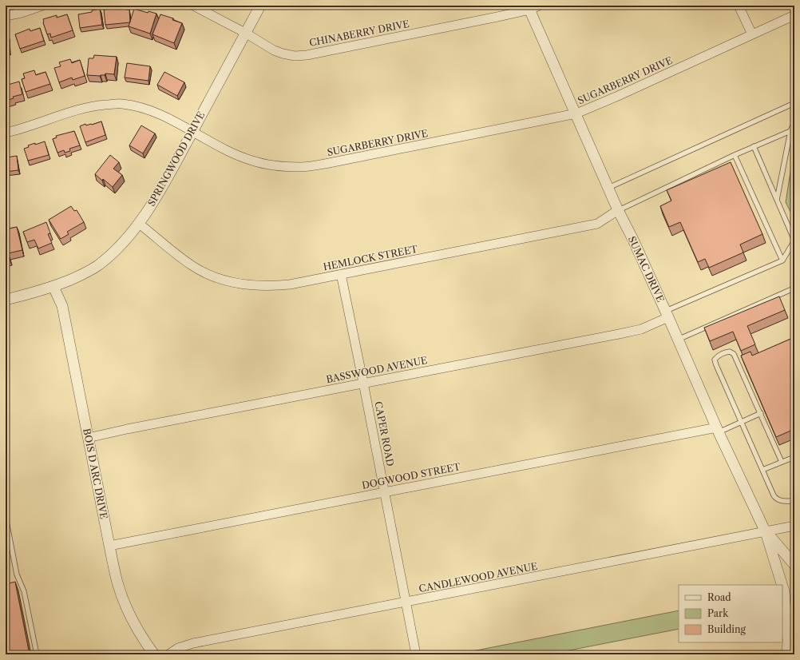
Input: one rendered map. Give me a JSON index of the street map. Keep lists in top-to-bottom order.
{
  "streets": {
    "street": [
      "CHINABERRY DRIVE",
      "SUGARBERRY DRIVE",
      "SPRINGWOOD DRIVE",
      "HEMLOCK STREET",
      "SUMAC DRIVE",
      "BASSWOOD AVENUE",
      "CAPER ROAD",
      "BOIS D ARC DRIVE",
      "DOGWOOD STREET",
      "CANDLEWOOD AVENUE"
    ]
  },
  "crossings": [
    ["CHINABERRY DRIVE", "SPRINGWOOD DRIVE"],
    ["CHINABERRY DRIVE", "SUMAC DRIVE"],
    ["SUGARBERRY DRIVE", "SPRINGWOOD DRIVE"],
    ["SUGARBERRY DRIVE", "SUMAC DRIVE"],
    ["SPRINGWOOD DRIVE", "HEMLOCK STREET"],
    ["SPRINGWOOD DRIVE", "BOIS D ARC DRIVE"],
    ["HEMLOCK STREET", "SUMAC DRIVE"],
    ["HEMLOCK STREET", "CAPER ROAD"],
    ["SUMAC DRIVE", "BASSWOOD AVENUE"],
    ["SUMAC DRIVE", "DOGWOOD STREET"],
    ["SUMAC DRIVE", "CANDLEWOOD AVENUE"],
    ["BASSWOOD AVENUE", "CAPER ROAD"],
    ["BASSWOOD AVENUE", "BOIS D ARC DRIVE"],
    ["CAPER ROAD", "DOGWOOD STREET"],
    ["CAPER ROAD", "CANDLEWOOD AVENUE"],
    ["BOIS D ARC DRIVE", "DOGWOOD STREET"]
  ],
  "legend": ["Road", "Park", "Building"]
}
